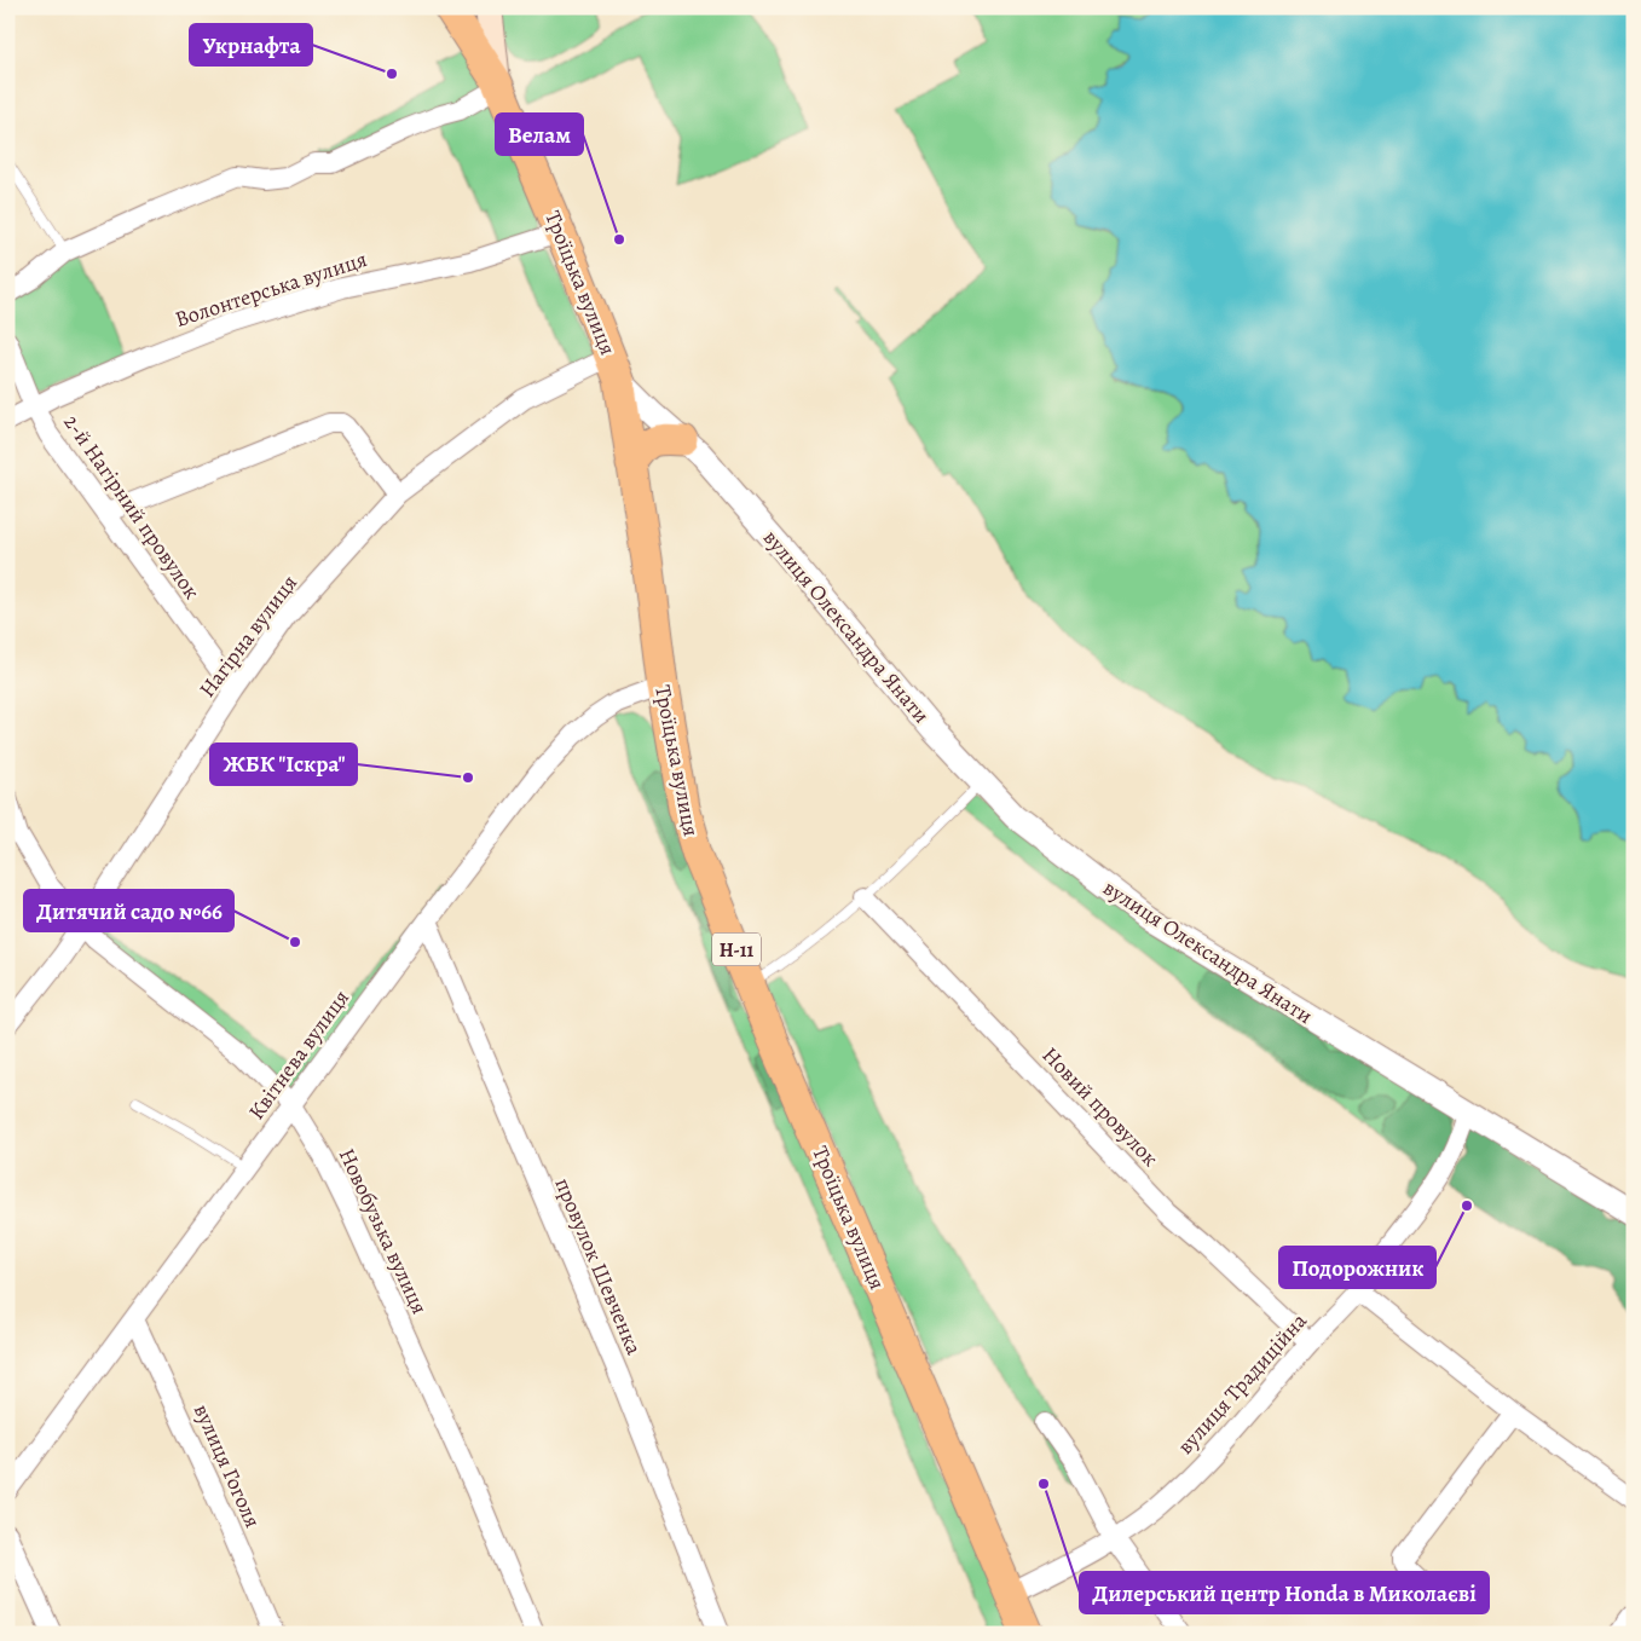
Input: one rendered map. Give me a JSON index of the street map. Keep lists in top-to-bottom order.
{
  "streets": {
    "main road": ["Троїцька вулиця", "Н-11"],
    "street": [
      "Волонтерська вулиця",
      "2-й Нагірний провулок",
      "вулиця Олександра Янати",
      "Нагірна вулиця",
      "Квітнева вулиця",
      "Новий провулок",
      "Новобузька вулиця",
      "провулок Шевченка",
      "вулиця Традиційна",
      "вулиця Гоголя"
    ]
  },
  "crossings": [
    ["Троїцька вулиця", "Волонтерська вулиця"],
    ["Троїцька вулиця", "вулиця Олександра Янати"],
    ["Троїцька вулиця", "Нагірна вулиця"],
    ["Троїцька вулиця", "Квітнева вулиця"],
    ["Троїцька вулиця", "вулиця Традиційна"],
    ["Волонтерська вулиця", "2-й Нагірний провулок"],
    ["2-й Нагірний провулок", "Нагірна вулиця"],
    ["вулиця Олександра Янати", "Нагірна вулиця"],
    ["вулиця Олександра Янати", "вулиця Традиційна"],
    ["Нагірна вулиця", "Новобузька вулиця"],
    ["Квітнева вулиця", "Новобузька вулиця"],
    ["Квітнева вулиця", "провулок Шевченка"],
    ["Квітнева вулиця", "вулиця Гоголя"],
    ["Новий провулок", "вулиця Традиційна"]
  ],
  "places": [
    "Укрнафта",
    "Велам",
    "ЖБК \"Іскра\"",
    "Дитячий садо №66",
    "Подорожник",
    "Дилерський центр Honda в Миколаєві"
  ]
}
